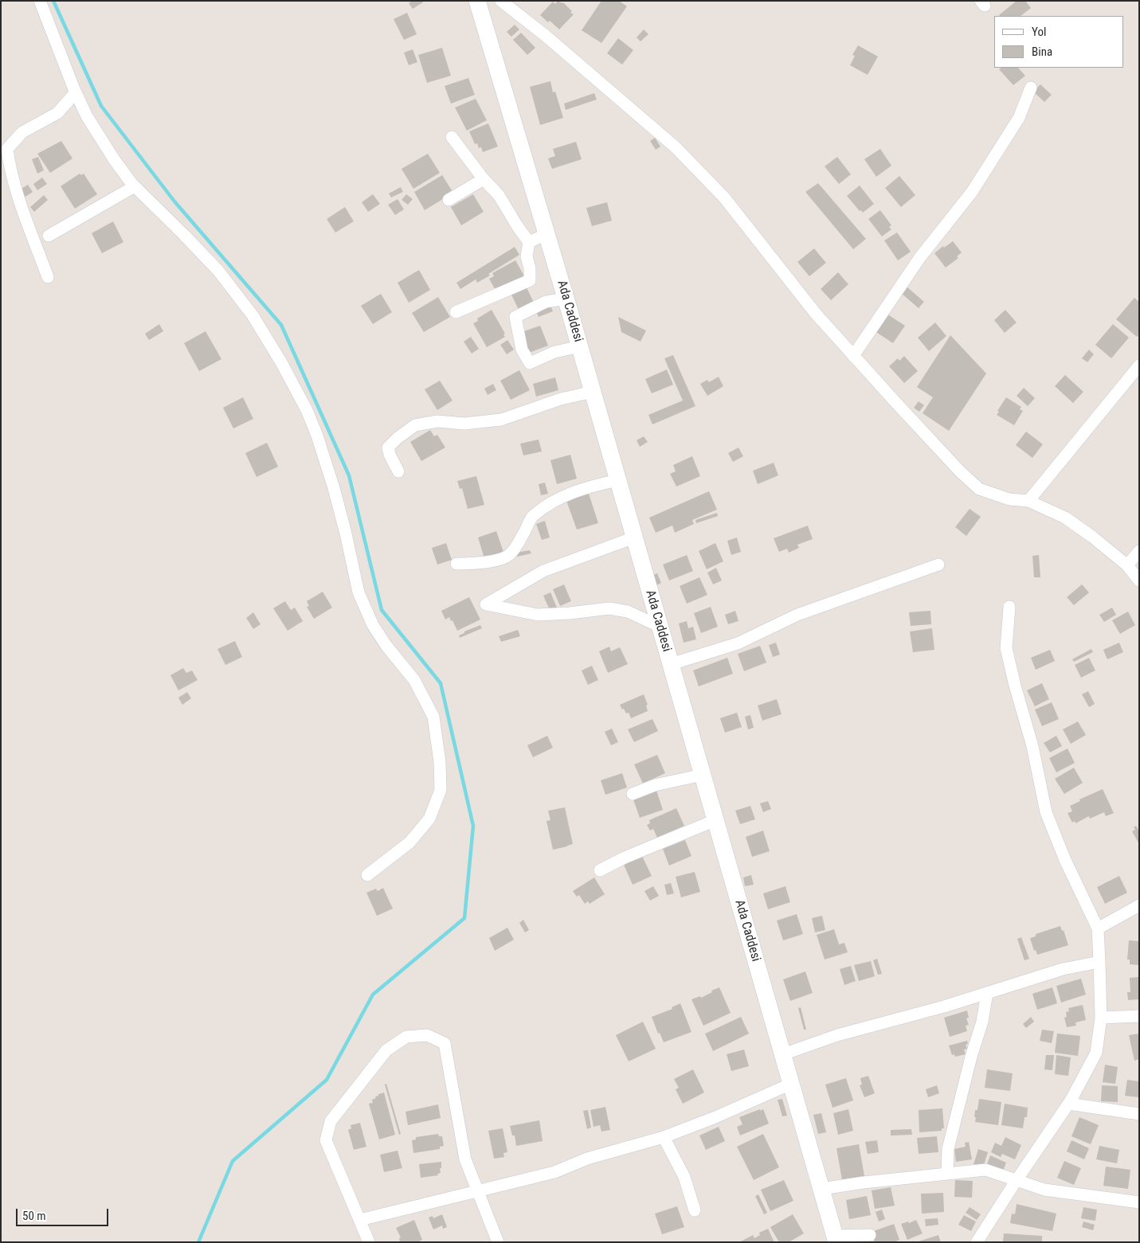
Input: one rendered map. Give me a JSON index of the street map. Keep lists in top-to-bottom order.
{
  "streets": {
    "main road": ["Ada Caddesi"]
  },
  "legend": ["Yol", "Bina"],
  "scale_bar": "50 m"
}
